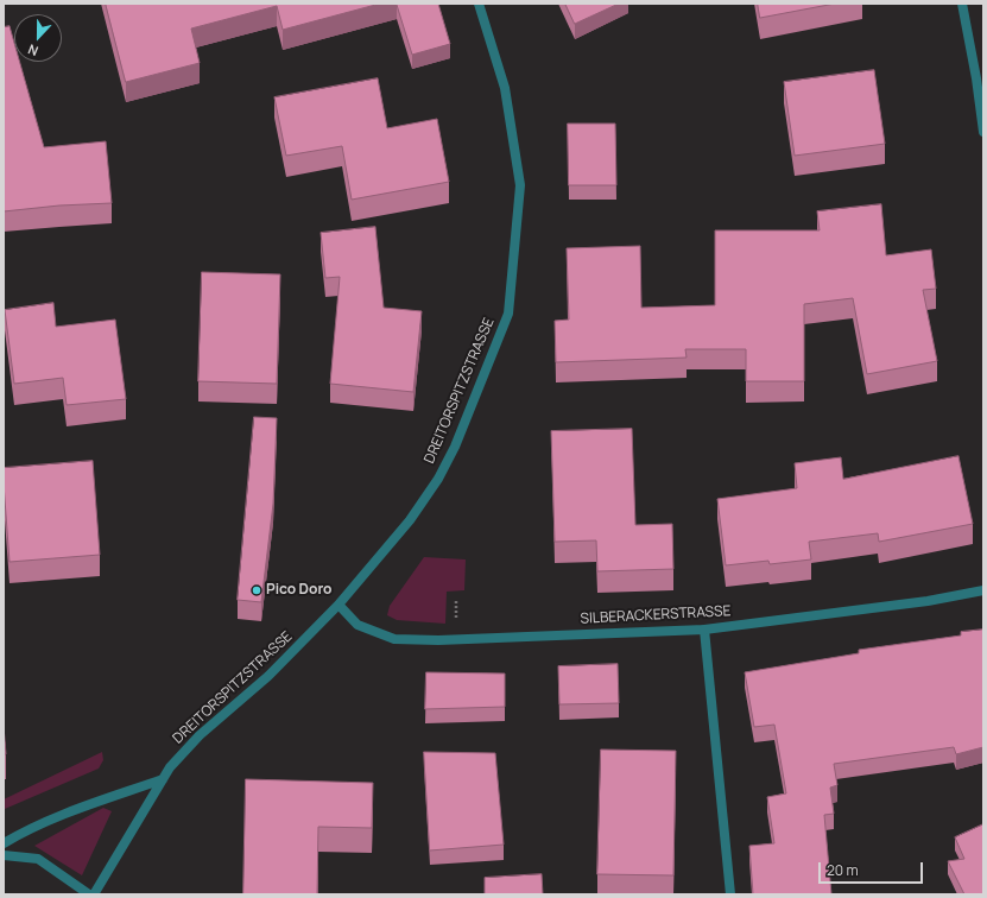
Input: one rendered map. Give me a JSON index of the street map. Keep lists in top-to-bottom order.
{
  "streets": {
    "street": ["DREITORSPITZSTRASSE", "SILBERACKERSTRASSE"]
  },
  "crossings": [
    ["DREITORSPITZSTRASSE", "SILBERACKERSTRASSE"]
  ],
  "places": ["Pico Doro"],
  "scale_bar": "20 m",
  "north": "bottom"
}
